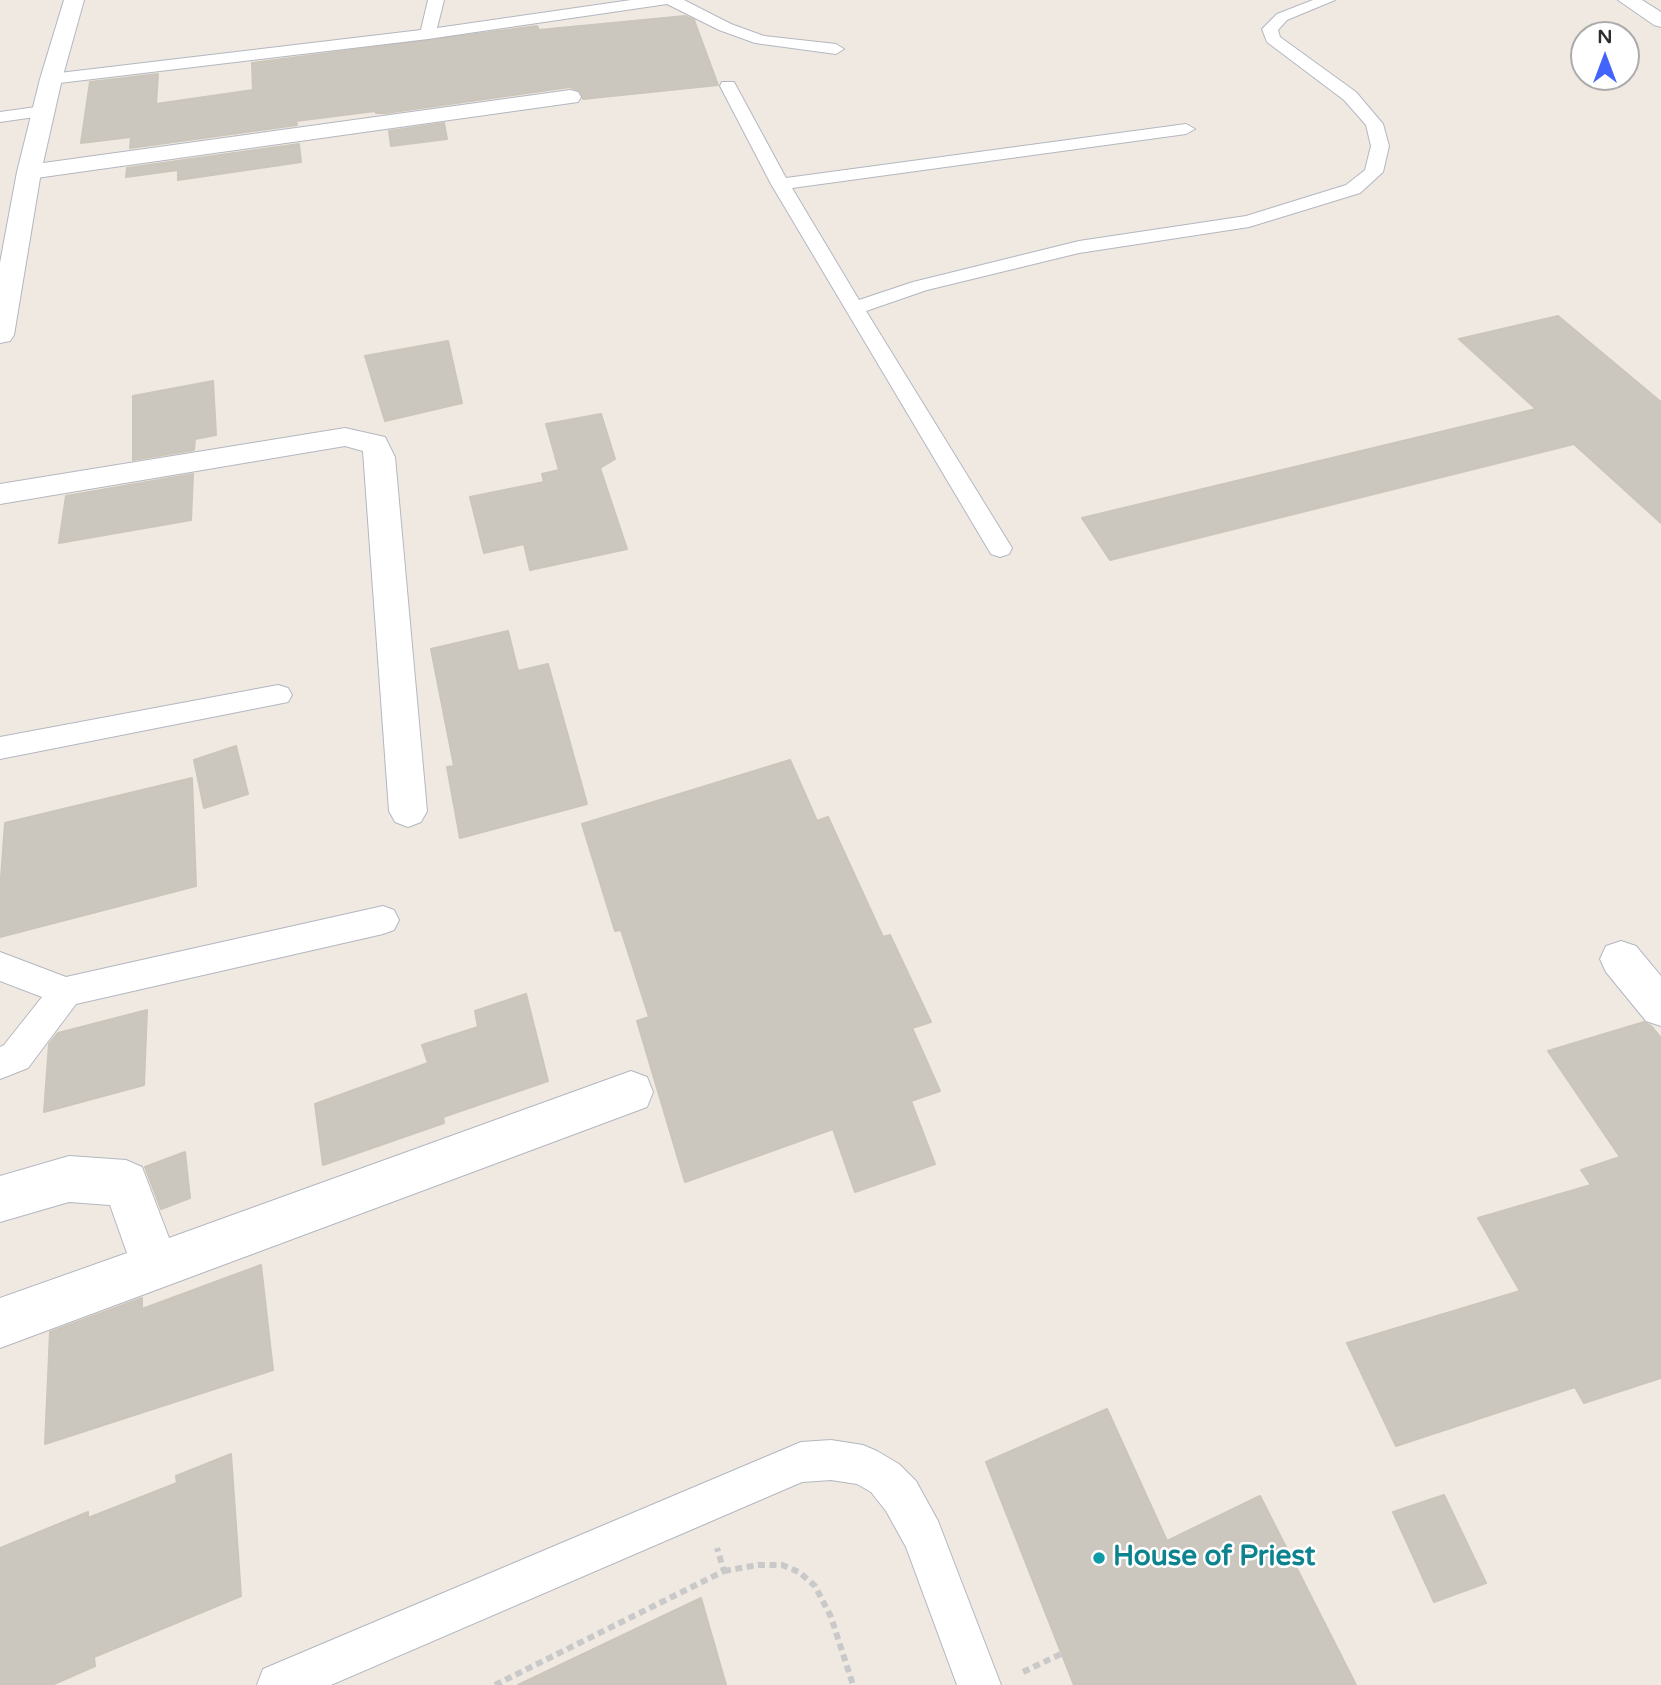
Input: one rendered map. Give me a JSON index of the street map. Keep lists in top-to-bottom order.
{
  "places": ["House of Priest"],
  "north": "top"
}
